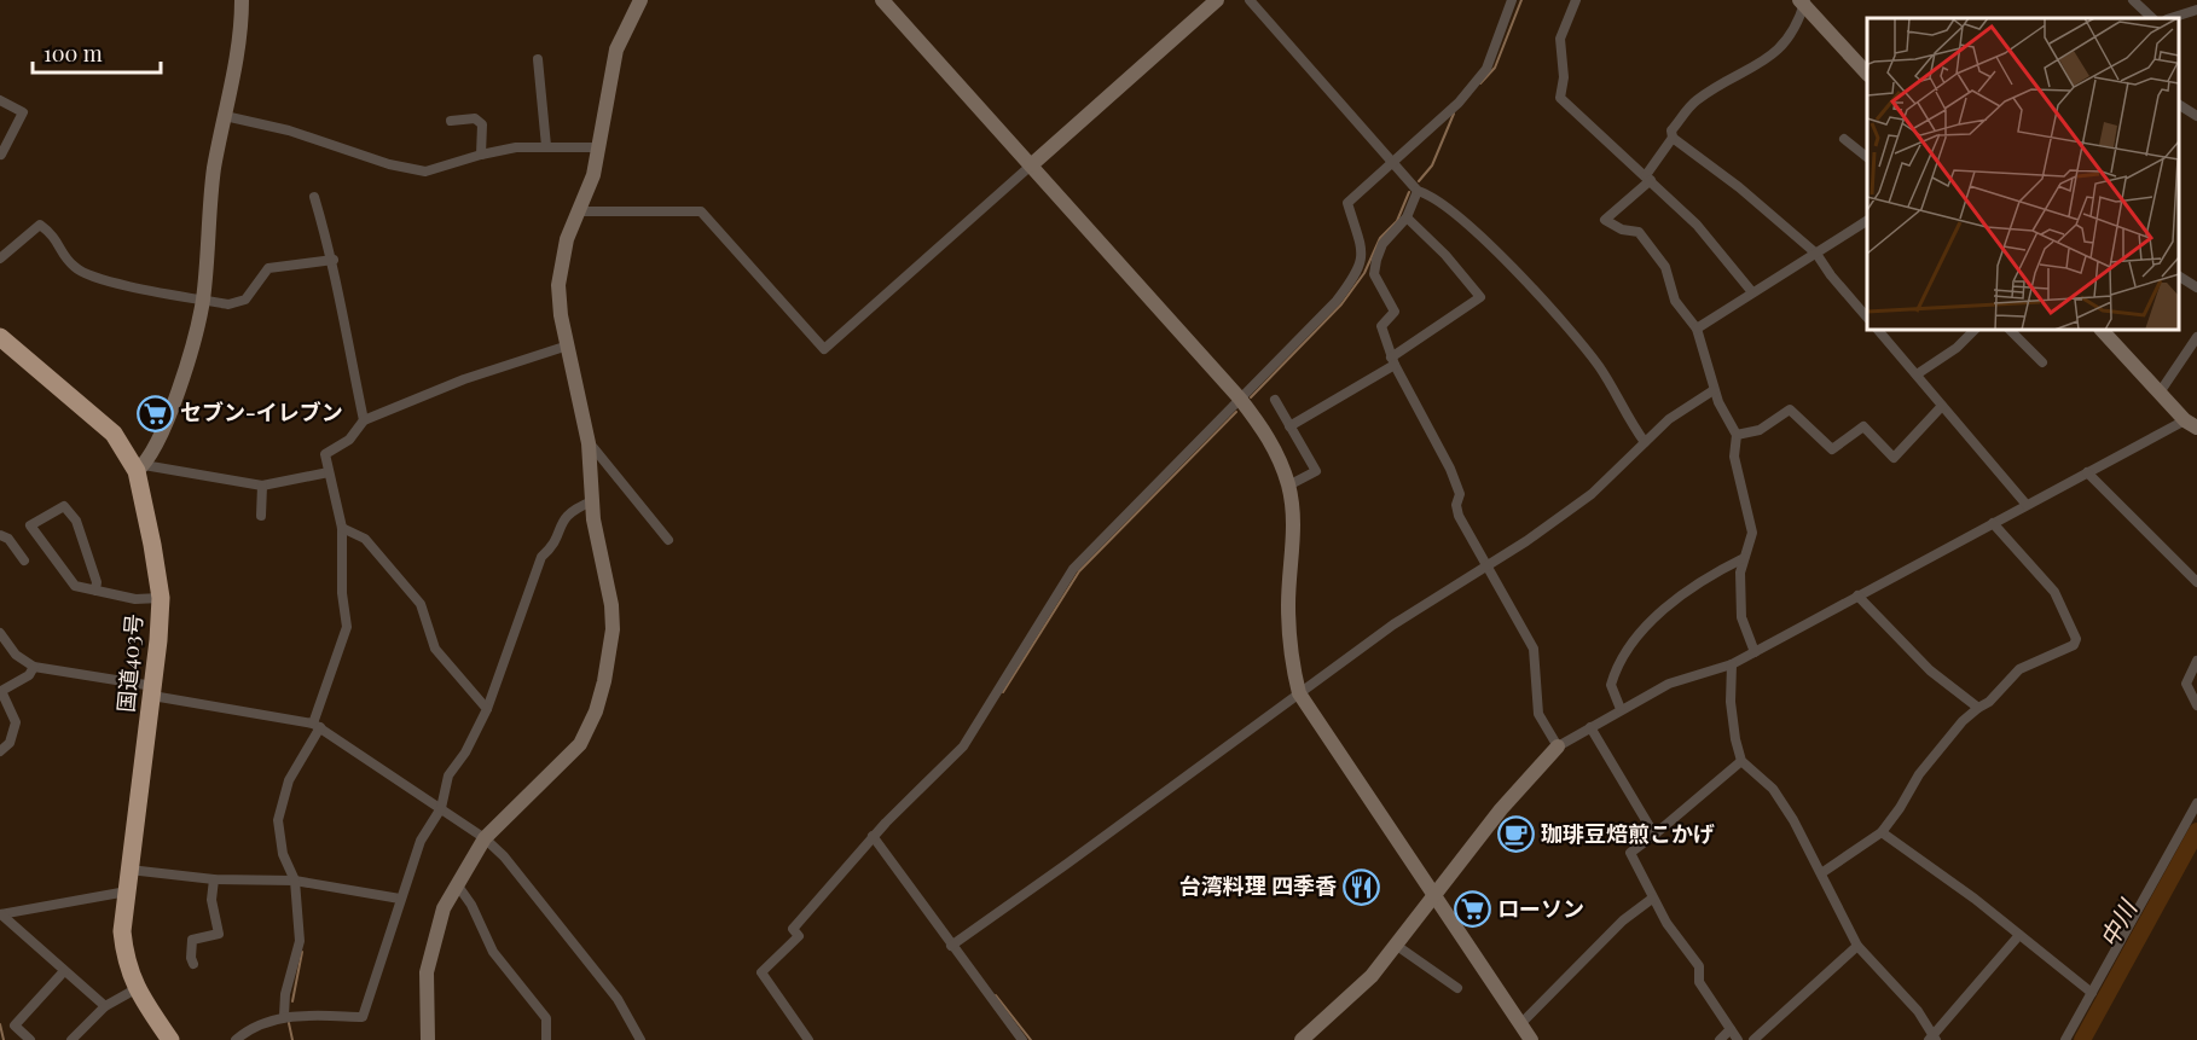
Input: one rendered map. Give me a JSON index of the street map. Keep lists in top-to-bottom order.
{
  "streets": {
    "highway": ["国道403号"]
  },
  "water": ["中川"],
  "places": {
    "supermarket": ["セブン-イレブン", "ローソン"],
    "cafe": ["珈琲豆焙煎こかげ"],
    "restaurant": ["台湾料理 四季香"]
  },
  "scale_bar": "100 m"
}
